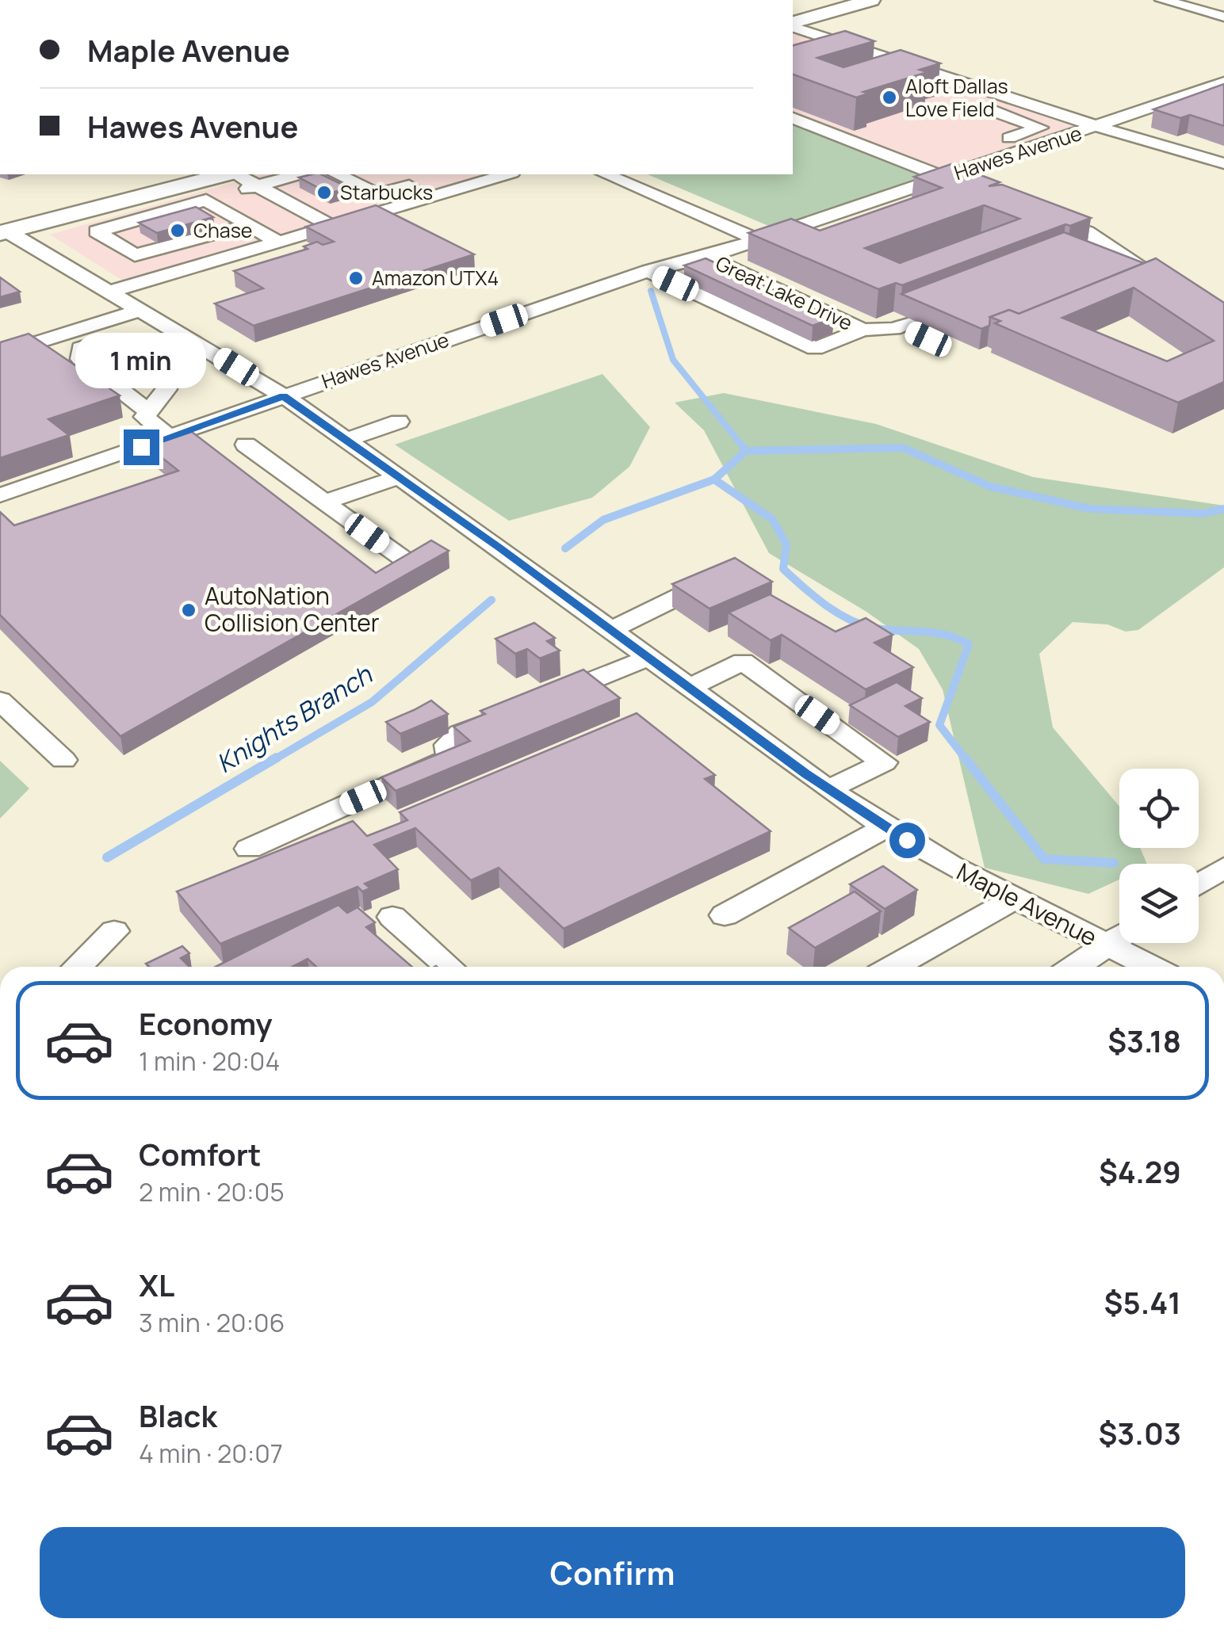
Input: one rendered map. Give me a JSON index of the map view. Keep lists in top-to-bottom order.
{
  "streets": {
    "street": ["Hawes Avenue", "Great Lake Drive", "Maple Avenue"]
  },
  "crossings": [
    ["Hawes Avenue", "Great Lake Drive"],
    ["Hawes Avenue", "Maple Avenue"]
  ],
  "water": ["Knights Branch"],
  "places": [
    "Aloft Dallas Love Field",
    "Starbucks",
    "Chase",
    "Amazon UTX4",
    "AutoNation Collision Center"
  ],
  "page": {
    "banner": ["Maple Avenue", "Hawes Avenue"],
    "bubble": "1 min",
    "list": [
      {
        "name": "Economy",
        "note": "1 min · 20:04",
        "value": "$3.18"
      },
      {
        "name": "Comfort",
        "note": "2 min · 20:05",
        "value": "$4.29"
      },
      {
        "name": "XL",
        "note": "3 min · 20:06",
        "value": "$5.41"
      },
      {
        "name": "Black",
        "note": "4 min · 20:07",
        "value": "$3.03"
      }
    ],
    "buttons": "Confirm"
  }
}
